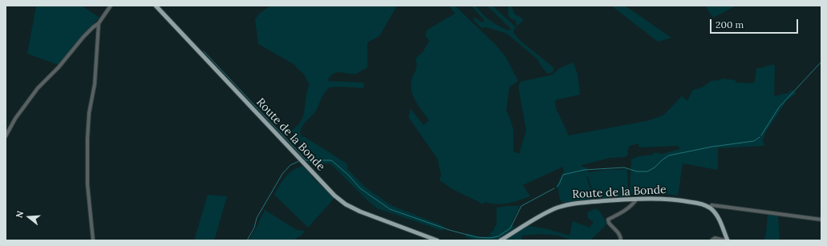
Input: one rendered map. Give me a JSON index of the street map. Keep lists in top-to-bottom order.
{
  "streets": {
    "main road": ["Route de la Bonde"]
  },
  "scale_bar": "200 m",
  "north": "left"
}
